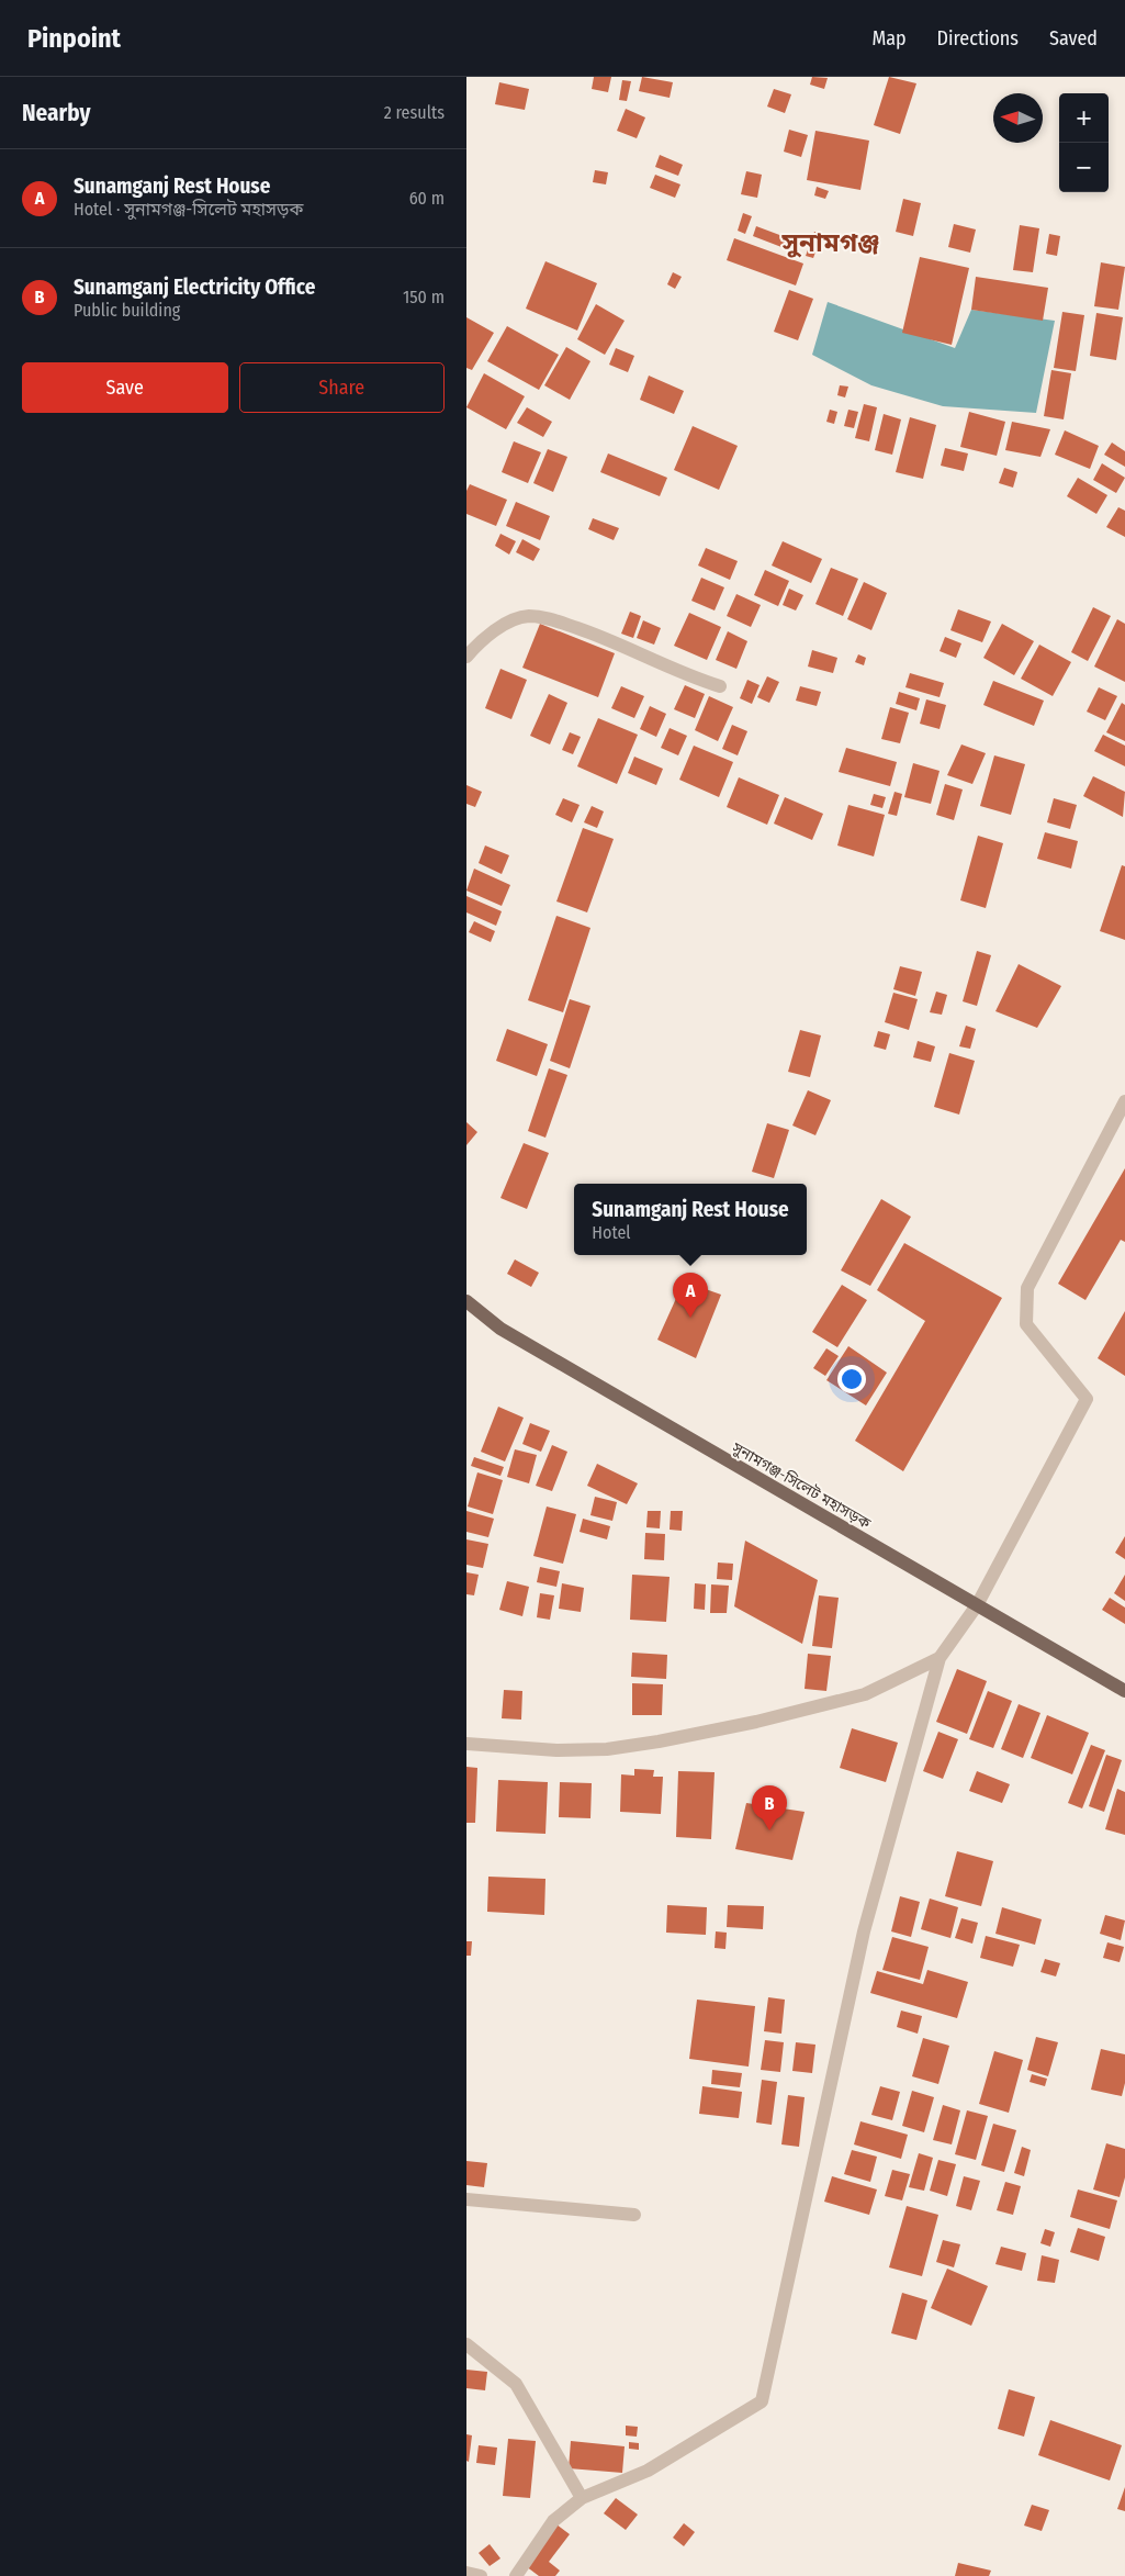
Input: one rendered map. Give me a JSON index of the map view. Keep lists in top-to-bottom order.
{
  "streets": {
    "main road": ["সুনামগঞ্জ-সিলেট মহাসড়ক"]
  },
  "districts": ["সুনামগঞ্জ"],
  "north": "left",
  "page": {
    "header": "Pinpoint",
    "nav": ["Map", "Directions", "Saved"],
    "heading": ["Nearby", "2 results"],
    "map_buttons": ["+", "−"],
    "list": [
      {
        "mark": "A",
        "name": "Sunamganj Rest House",
        "note": "Hotel · সুনামগঞ্জ-সিলেট মহাসড়ক",
        "value": "60 m"
      },
      {
        "mark": "B",
        "name": "Sunamganj Electricity Office",
        "note": "Public building",
        "value": "150 m"
      }
    ],
    "buttons": ["Save", "Share"],
    "popup": ["Sunamganj Rest House", "Hotel"],
    "pins": ["A", "B"]
  }
}
